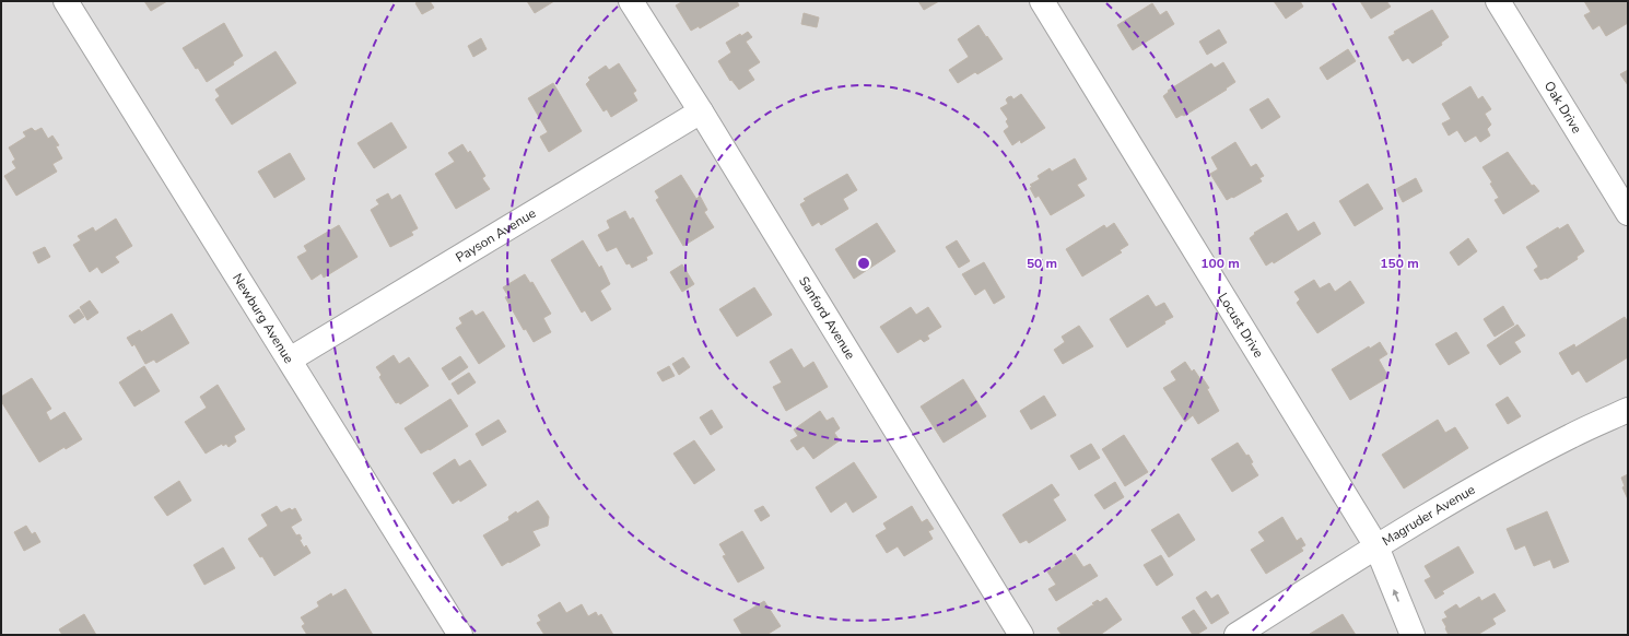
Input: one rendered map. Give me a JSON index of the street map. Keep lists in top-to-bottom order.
{
  "streets": {
    "street": [
      "Oak Drive",
      "Payson Avenue",
      "Sanford Avenue",
      "Newburg Avenue",
      "Locust Drive",
      "Magruder Avenue"
    ]
  },
  "crossings": [
    ["Payson Avenue", "Sanford Avenue"],
    ["Payson Avenue", "Newburg Avenue"],
    ["Locust Drive", "Magruder Avenue"]
  ],
  "rings": ["50 m", "100 m", "150 m"]
}
